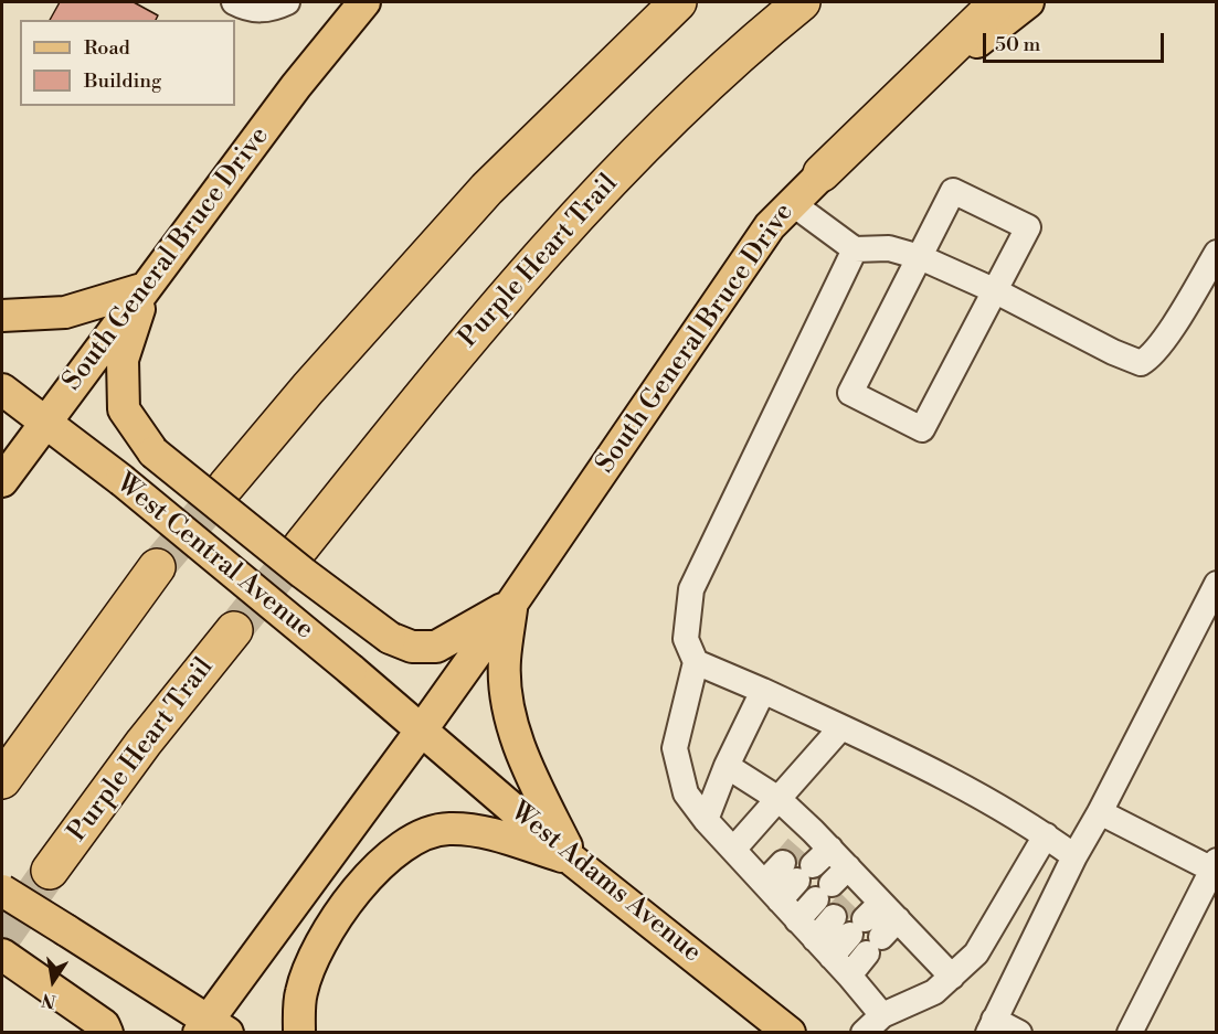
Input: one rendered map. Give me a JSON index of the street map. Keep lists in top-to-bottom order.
{
  "streets": {
    "highway": ["Purple Heart Trail"],
    "main road": ["South General Bruce Drive", "West Central Avenue", "West Adams Avenue"]
  },
  "crossings": [
    ["South General Bruce Drive", "West Central Avenue"],
    ["South General Bruce Drive", "West Adams Avenue"],
    ["West Central Avenue", "West Adams Avenue"]
  ],
  "legend": ["Road", "Building"],
  "scale_bar": "50 m",
  "north": "bottom"
}
